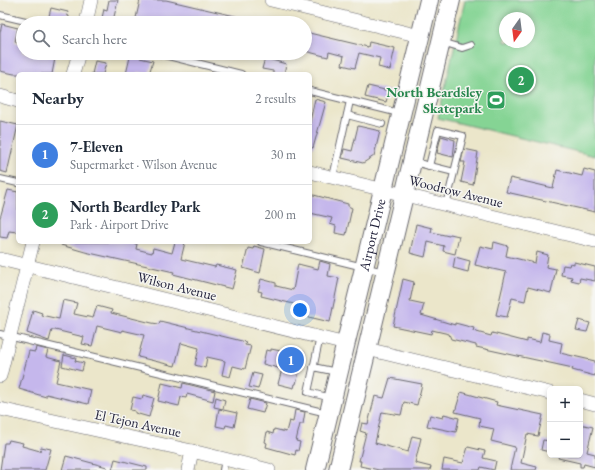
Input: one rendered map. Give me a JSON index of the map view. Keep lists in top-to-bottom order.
{
  "streets": {
    "main road": ["Airport Drive"],
    "street": ["Woodrow Avenue", "Wilson Avenue", "El Tejon Avenue"]
  },
  "crossings": [
    ["Woodrow Avenue", "Airport Drive"],
    ["Airport Drive", "Wilson Avenue"]
  ],
  "places": {
    "sports": ["North Beardsley Skatepark"]
  },
  "north": "bottom",
  "page": {
    "search": "Search here",
    "pins": ["2", "1"],
    "heading": ["Nearby", "2 results"],
    "list": [
      {
        "mark": "1",
        "name": "7-Eleven",
        "note": "Supermarket · Wilson Avenue",
        "value": "30 m"
      },
      {
        "mark": "2",
        "name": "North Beardley Park",
        "note": "Park · Airport Drive",
        "value": "200 m"
      }
    ],
    "map_buttons": ["+", "−"]
  }
}
